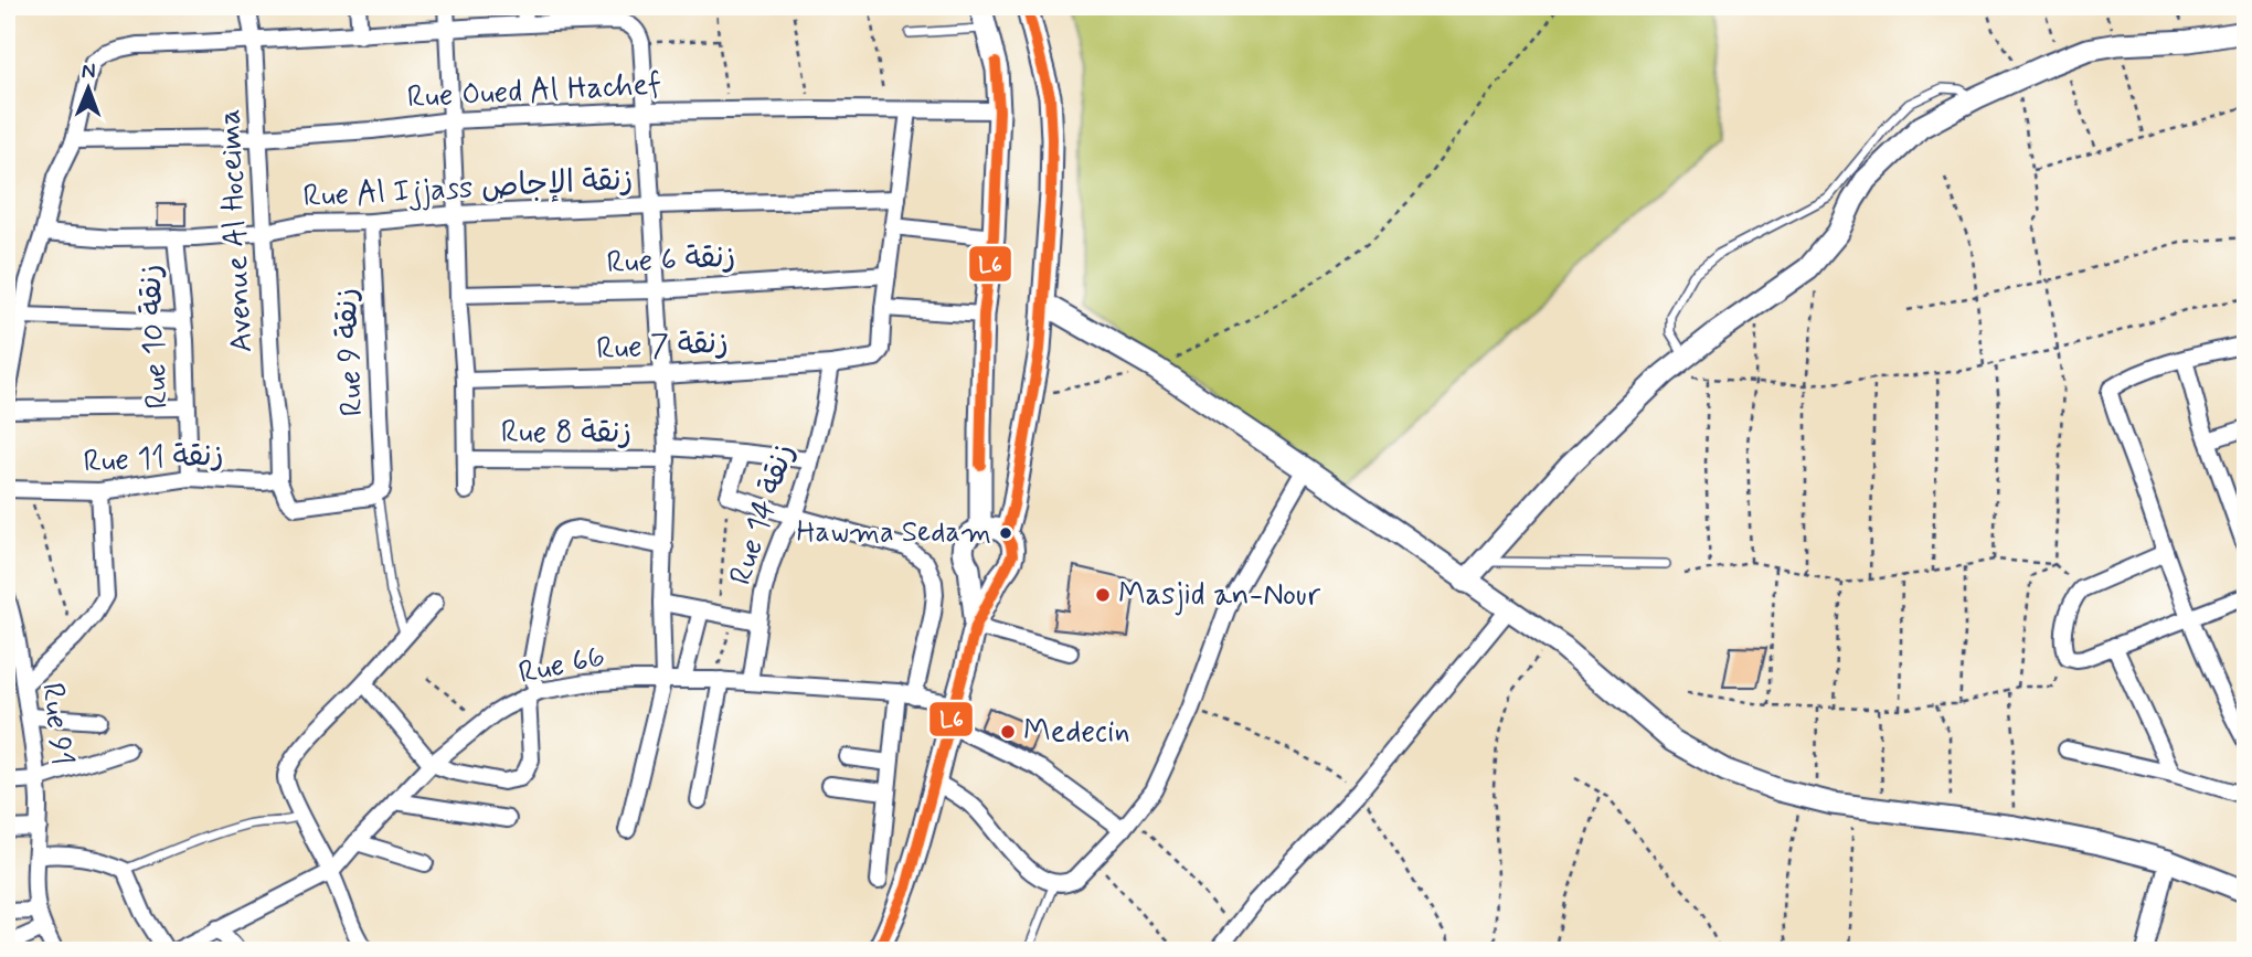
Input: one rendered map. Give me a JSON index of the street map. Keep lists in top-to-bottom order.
{
  "streets": {
    "street": [
      "Rue Oued Al Hachef",
      "Rue Al Ijjass زنقة الإجاص",
      "Avenue Al Hoceima",
      "Rue 6 زنقة",
      "Rue 10 زنقة",
      "Rue 7 زنقة",
      "Rue 9 زنقة",
      "Rue 8 زنقة",
      "Rue 11 زنقة",
      "Rue 14 زنقة",
      "Rue 66",
      "Rue 91"
    ]
  },
  "crossings": [
    ["Rue Oued Al Hachef", "Avenue Al Hoceima"],
    ["Rue Al Ijjass زنقة الإجاص", "Avenue Al Hoceima"],
    ["Rue Al Ijjass زنقة الإجاص", "Rue 10 زنقة"],
    ["Rue Al Ijjass زنقة الإجاص", "Rue 9 زنقة"],
    ["Avenue Al Hoceima", "Rue 11 زنقة"],
    ["Rue 10 زنقة", "Rue 11 زنقة"],
    ["Rue 7 زنقة", "Rue 14 زنقة"],
    ["Rue 8 زنقة", "Rue 14 زنقة"],
    ["Rue 14 زنقة", "Rue 66"]
  ],
  "places": ["Hawma Sedam", "Masjid an-Nour", "Medecin"],
  "lines": ["transit line L6"],
  "north": "top"
}
